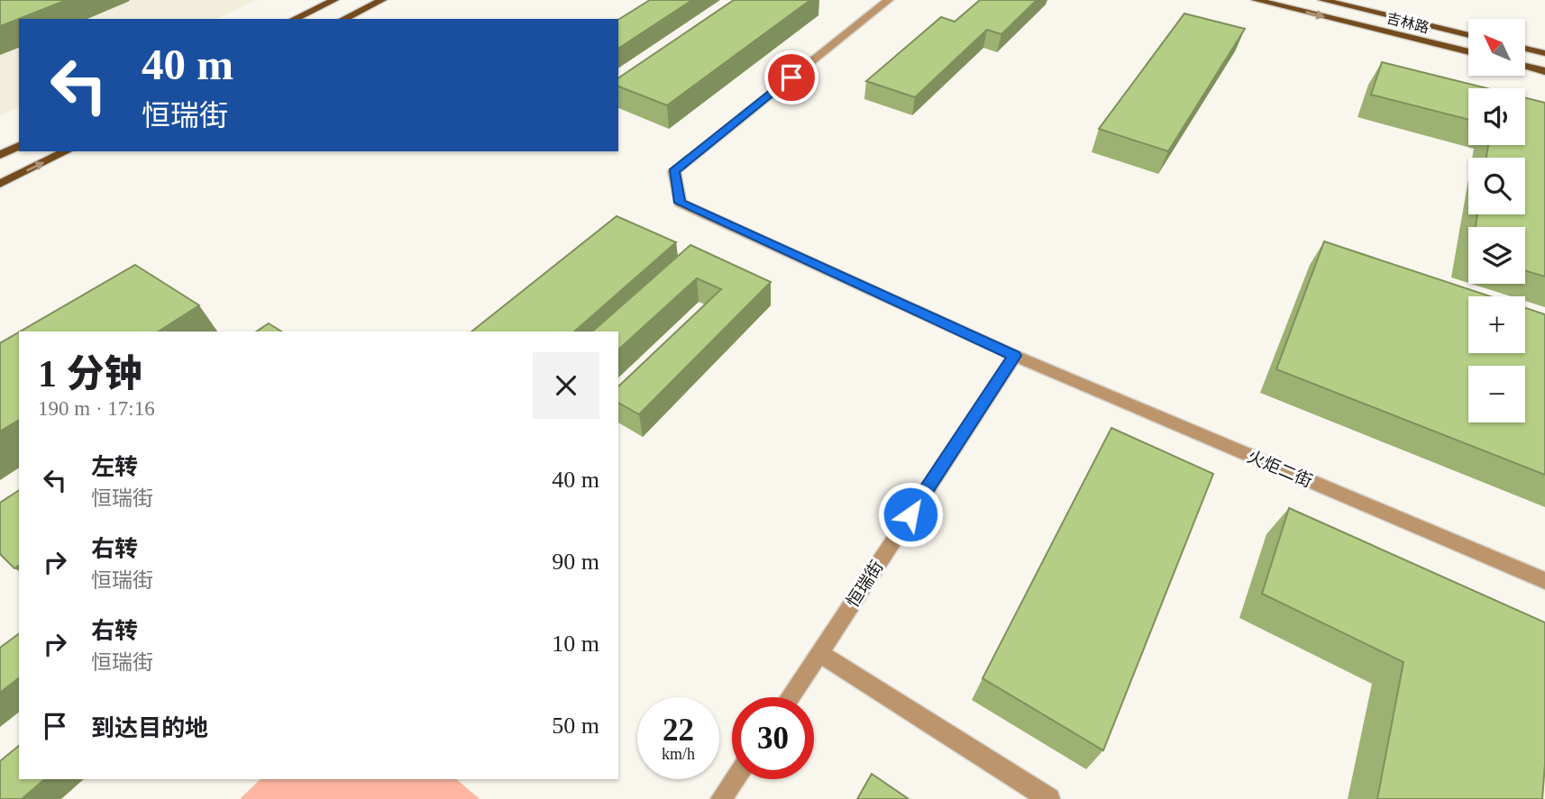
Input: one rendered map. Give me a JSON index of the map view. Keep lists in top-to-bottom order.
{
  "streets": {
    "main road": ["吉林路"],
    "street": ["火炬二街", "恒瑞街"]
  },
  "crossings": [
    ["火炬二街", "恒瑞街"]
  ],
  "north": "top left",
  "page": {
    "map_buttons": ["+", "−"],
    "turn": ["40 m", "恒瑞街"],
    "heading": ["1 分钟", "190 m · 17:16"],
    "list": [
      {
        "name": "左转",
        "note": "恒瑞街",
        "value": "40 m"
      },
      {
        "name": "右转",
        "note": "恒瑞街",
        "value": "90 m"
      },
      {
        "name": "右转",
        "note": "恒瑞街",
        "value": "10 m"
      },
      {
        "name": "到达目的地",
        "value": "50 m"
      }
    ],
    "speed": "22 km/h",
    "limit": "30"
  }
}
